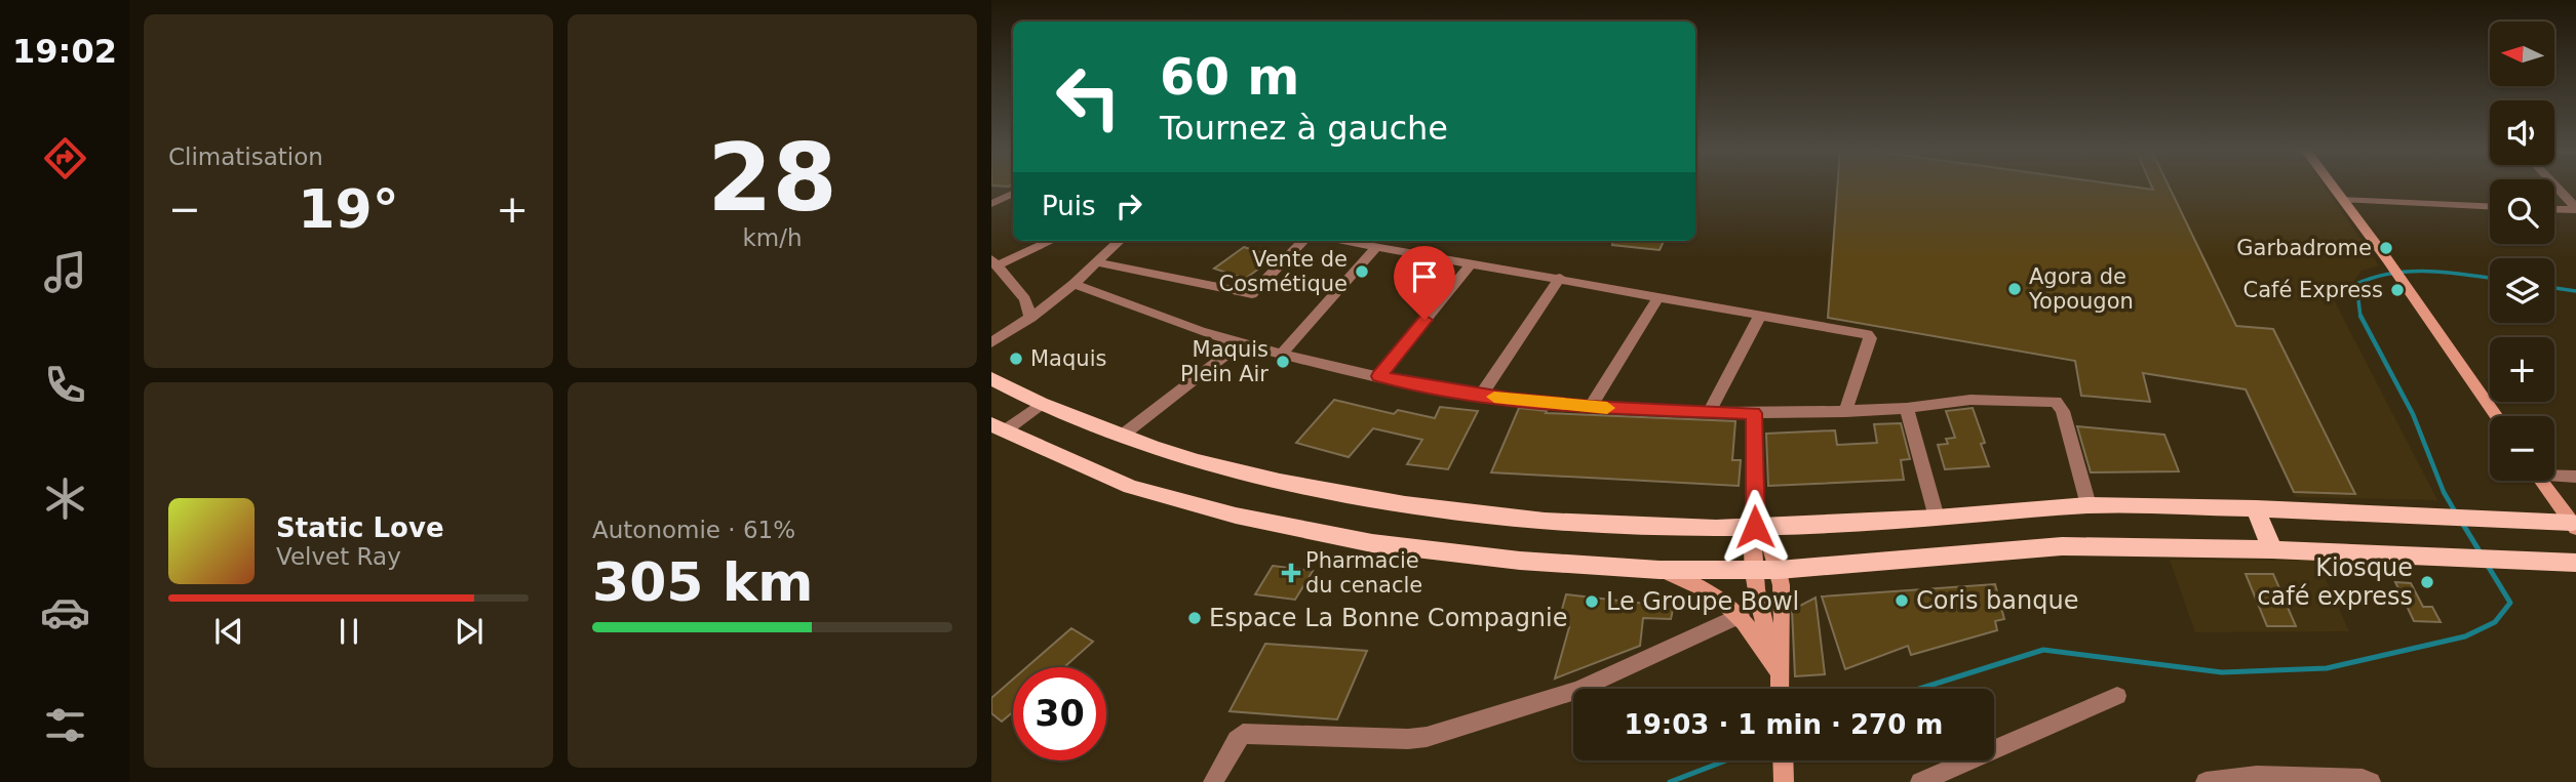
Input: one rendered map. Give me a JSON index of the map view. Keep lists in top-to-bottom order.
{
  "places": {
    "other": [
      "Garbadrome",
      "Vente de Cosmétique",
      "Agora de Yopougon",
      "Café Express",
      "Maquis",
      "Maquis Plein Air",
      "Kiosque café express",
      "Coris banque",
      "Le Groupe Bowl",
      "Espace La Bonne Compagnie"
    ],
    "health": ["Pharmacie du cenacle"]
  },
  "north": "left",
  "page": {
    "tabs": "19:02",
    "tile": [
      "Climatisation",
      ["28", "km/h"],
      ["Autonomie · 61%", "305 km"]
    ],
    "map_buttons": ["+", "−"],
    "turn": ["60 m", "Tournez à gauche"],
    "then": "Puis",
    "heat": ["−", "19°", "+"],
    "song": ["Static Love", "Velvet Ray"],
    "limit": "30",
    "trip": "19:03 · 1 min · 270 m"
  }
}
